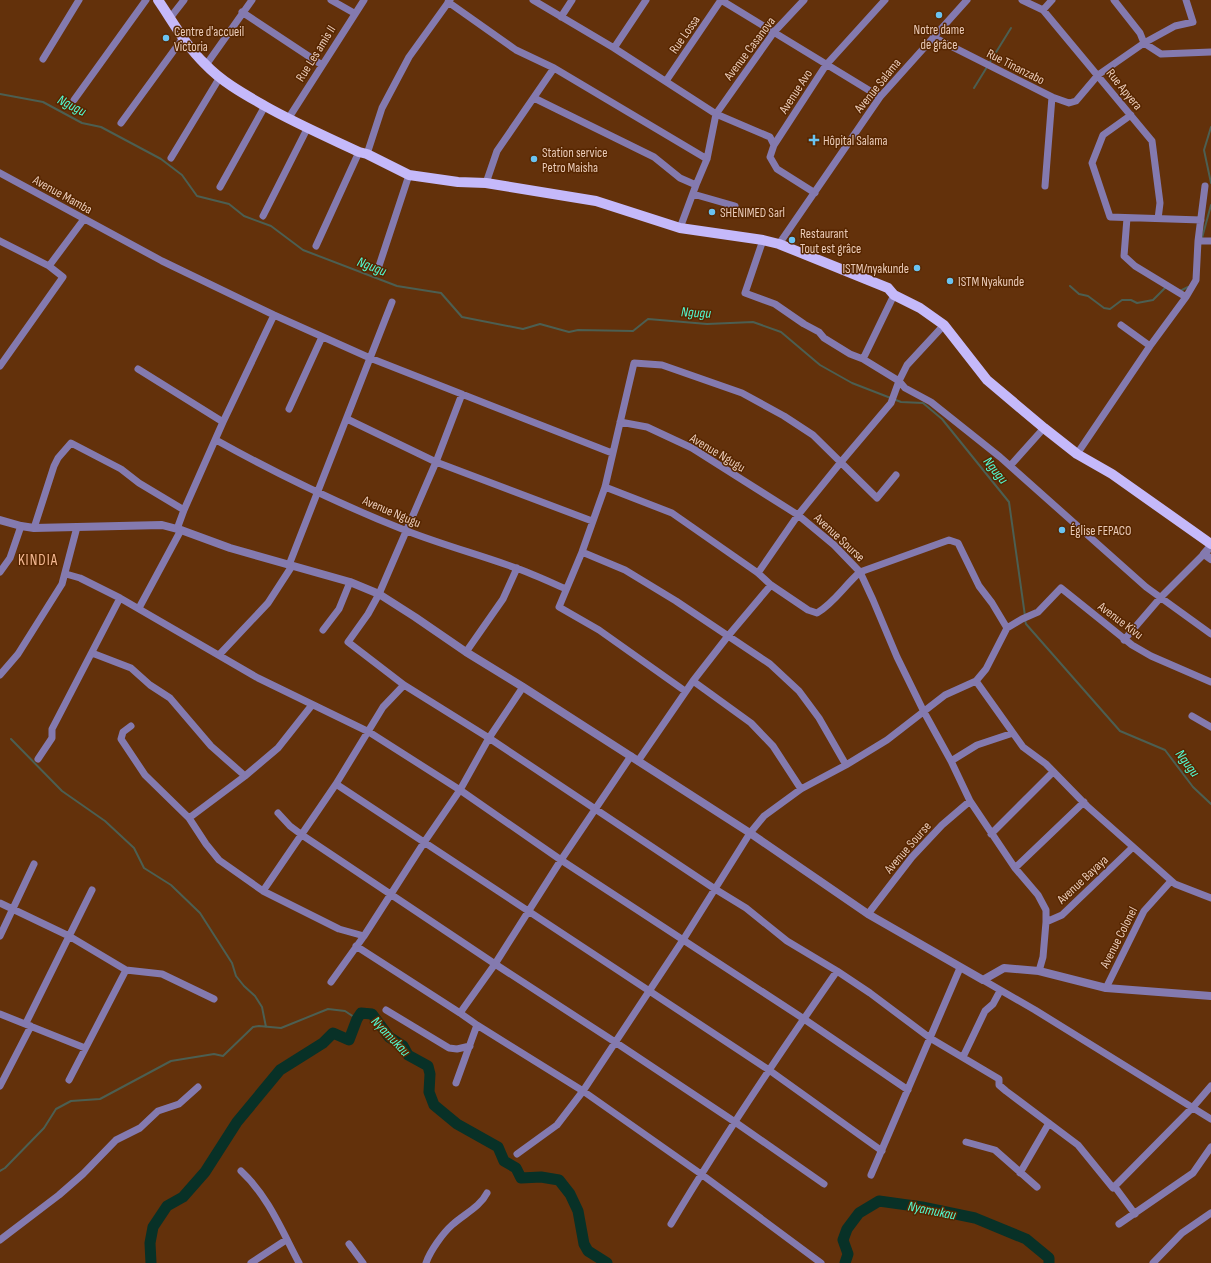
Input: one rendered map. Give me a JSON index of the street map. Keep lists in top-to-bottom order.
{
  "streets": {
    "street": [
      "Rue Lossa",
      "Avenue Casanova",
      "Rue Les amis II",
      "Rue Tinanzabo",
      "Avenue Salama",
      "Rue Apyera",
      "Avenue Avo",
      "Avenue Mamba",
      "Avenue Ngugu",
      "Avenue Sourse",
      "Avenue Kivu",
      "Avenue Bayaya",
      "Avenue Colonel"
    ]
  },
  "crossings": [
    ["Rue Tinanzabo", "Avenue Salama"],
    ["Avenue Ngugu", "Avenue Sourse"]
  ],
  "districts": ["KINDIA"],
  "water": ["Ngugu", "Nyamukau"],
  "places": {
    "other": [
      "Notre dame de grâce",
      "Centre d'accueil Victoria",
      "Station service Petro Maisha",
      "SHENIMED Sarl",
      "Restaurant Tout est grâce",
      "ISTM/nyakunde",
      "ISTM Nyakunde",
      "Église FEPACO"
    ],
    "health": ["Hôpital Salama"]
  }
}
